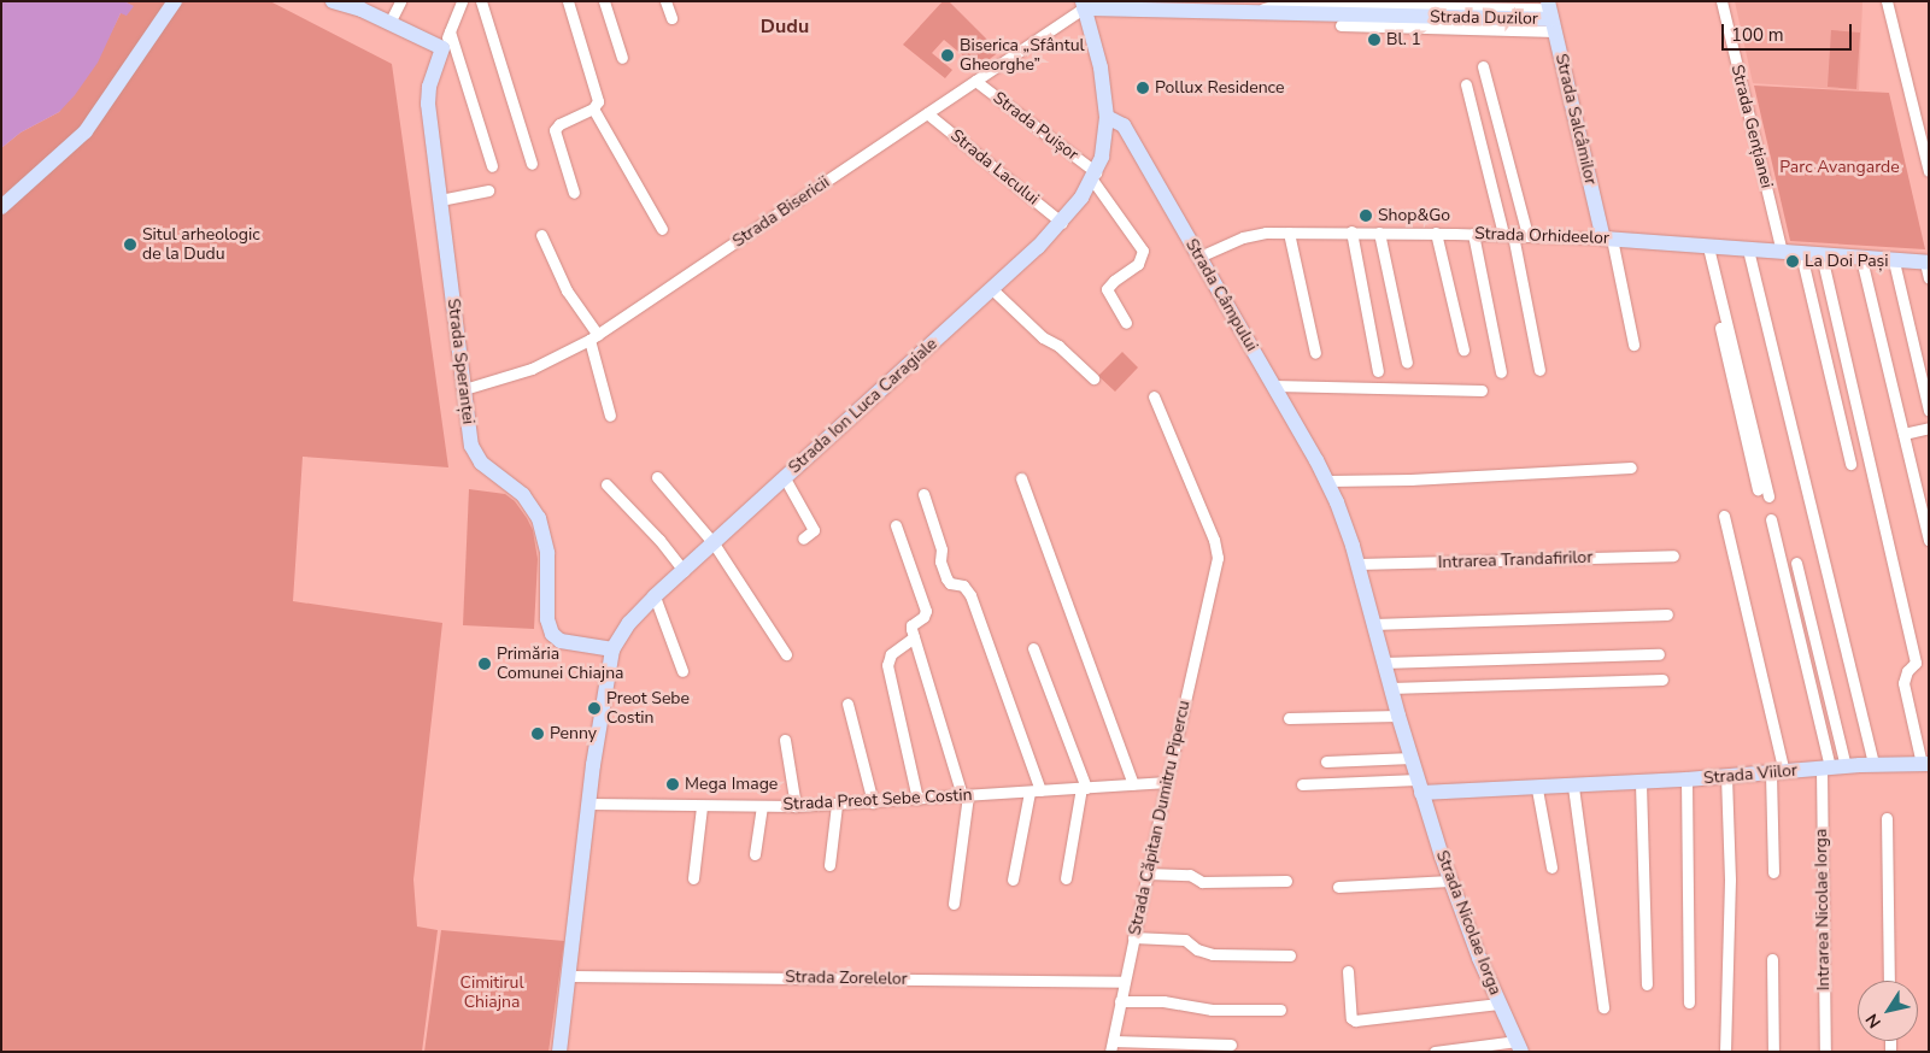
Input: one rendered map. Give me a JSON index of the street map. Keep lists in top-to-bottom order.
{
  "streets": {
    "street": [
      "Strada Duzilor",
      "Strada Salcâmilor",
      "Strada Puișor",
      "Strada Gențianei",
      "Strada Lacului",
      "Strada Bisericii",
      "Strada Orhideelor",
      "Strada Câmpului",
      "Strada Speranței",
      "Strada Ion Luca Caragiale",
      "Intrarea Trandafirilor",
      "Strada Viilor",
      "Strada Preot Sebe Costin",
      "Strada Căpitan Dumitru Pipercu",
      "Intrarea Nicolae Iorga",
      "Strada Nicolae Iorga",
      "Strada Zorelelor"
    ]
  },
  "crossings": [
    ["Strada Duzilor", "Strada Salcâmilor"],
    ["Strada Duzilor", "Strada Bisericii"],
    ["Strada Duzilor", "Strada Ion Luca Caragiale"],
    ["Strada Salcâmilor", "Strada Orhideelor"],
    ["Strada Puișor", "Strada Bisericii"],
    ["Strada Puișor", "Strada Ion Luca Caragiale"],
    ["Strada Gențianei", "Strada Orhideelor"],
    ["Strada Lacului", "Strada Bisericii"],
    ["Strada Lacului", "Strada Ion Luca Caragiale"],
    ["Strada Bisericii", "Strada Speranței"],
    ["Strada Bisericii", "Strada Ion Luca Caragiale"],
    ["Strada Orhideelor", "Strada Câmpului"],
    ["Strada Câmpului", "Strada Ion Luca Caragiale"],
    ["Strada Câmpului", "Intrarea Trandafirilor"],
    ["Strada Câmpului", "Strada Viilor"],
    ["Strada Câmpului", "Strada Nicolae Iorga"],
    ["Strada Speranței", "Strada Ion Luca Caragiale"],
    ["Strada Ion Luca Caragiale", "Strada Preot Sebe Costin"],
    ["Strada Ion Luca Caragiale", "Strada Zorelelor"],
    ["Strada Viilor", "Intrarea Nicolae Iorga"],
    ["Strada Viilor", "Strada Nicolae Iorga"],
    ["Strada Preot Sebe Costin", "Strada Căpitan Dumitru Pipercu"],
    ["Strada Căpitan Dumitru Pipercu", "Strada Zorelelor"]
  ],
  "districts": ["Dudu"],
  "parks": ["Parc Avangarde", "Cimitirul Chiajna"],
  "places": [
    "Bl. 1",
    "Biserica „Sfântul Gheorghe”",
    "Pollux Residence",
    "Shop&Go",
    "Situl arheologic de la Dudu",
    "La Doi Pași",
    "Primăria Comunei Chiajna",
    "Preot Sebe Costin",
    "Penny",
    "Mega Image"
  ],
  "scale_bar": "100 m",
  "north": "bottom left"
}
